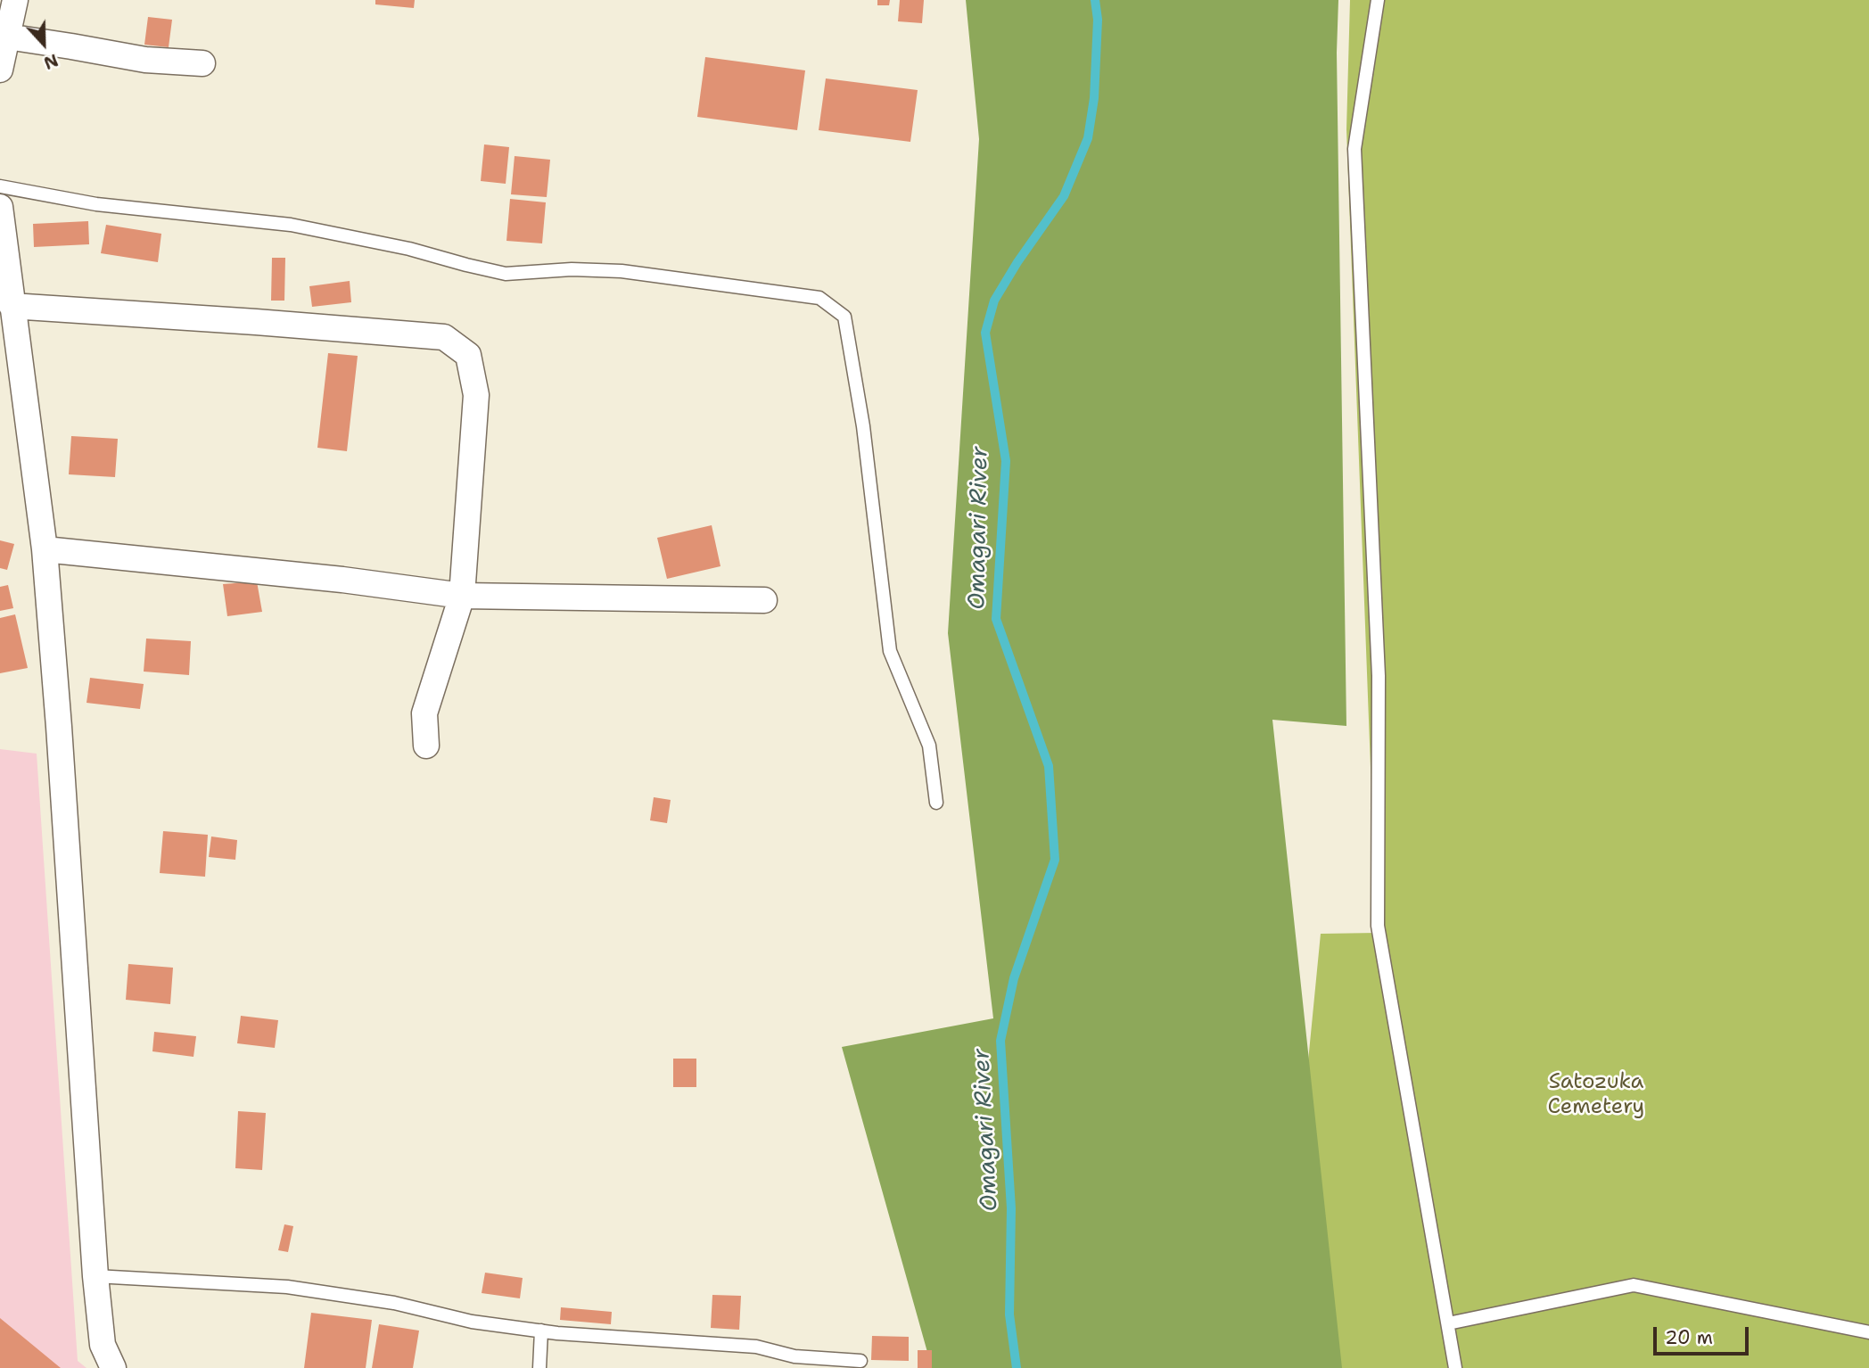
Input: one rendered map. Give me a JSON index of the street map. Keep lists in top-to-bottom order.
{
  "water": ["Omagari River"],
  "parks": ["Satozuka Cemetery"],
  "scale_bar": "20 m",
  "north": "bottom"
}
